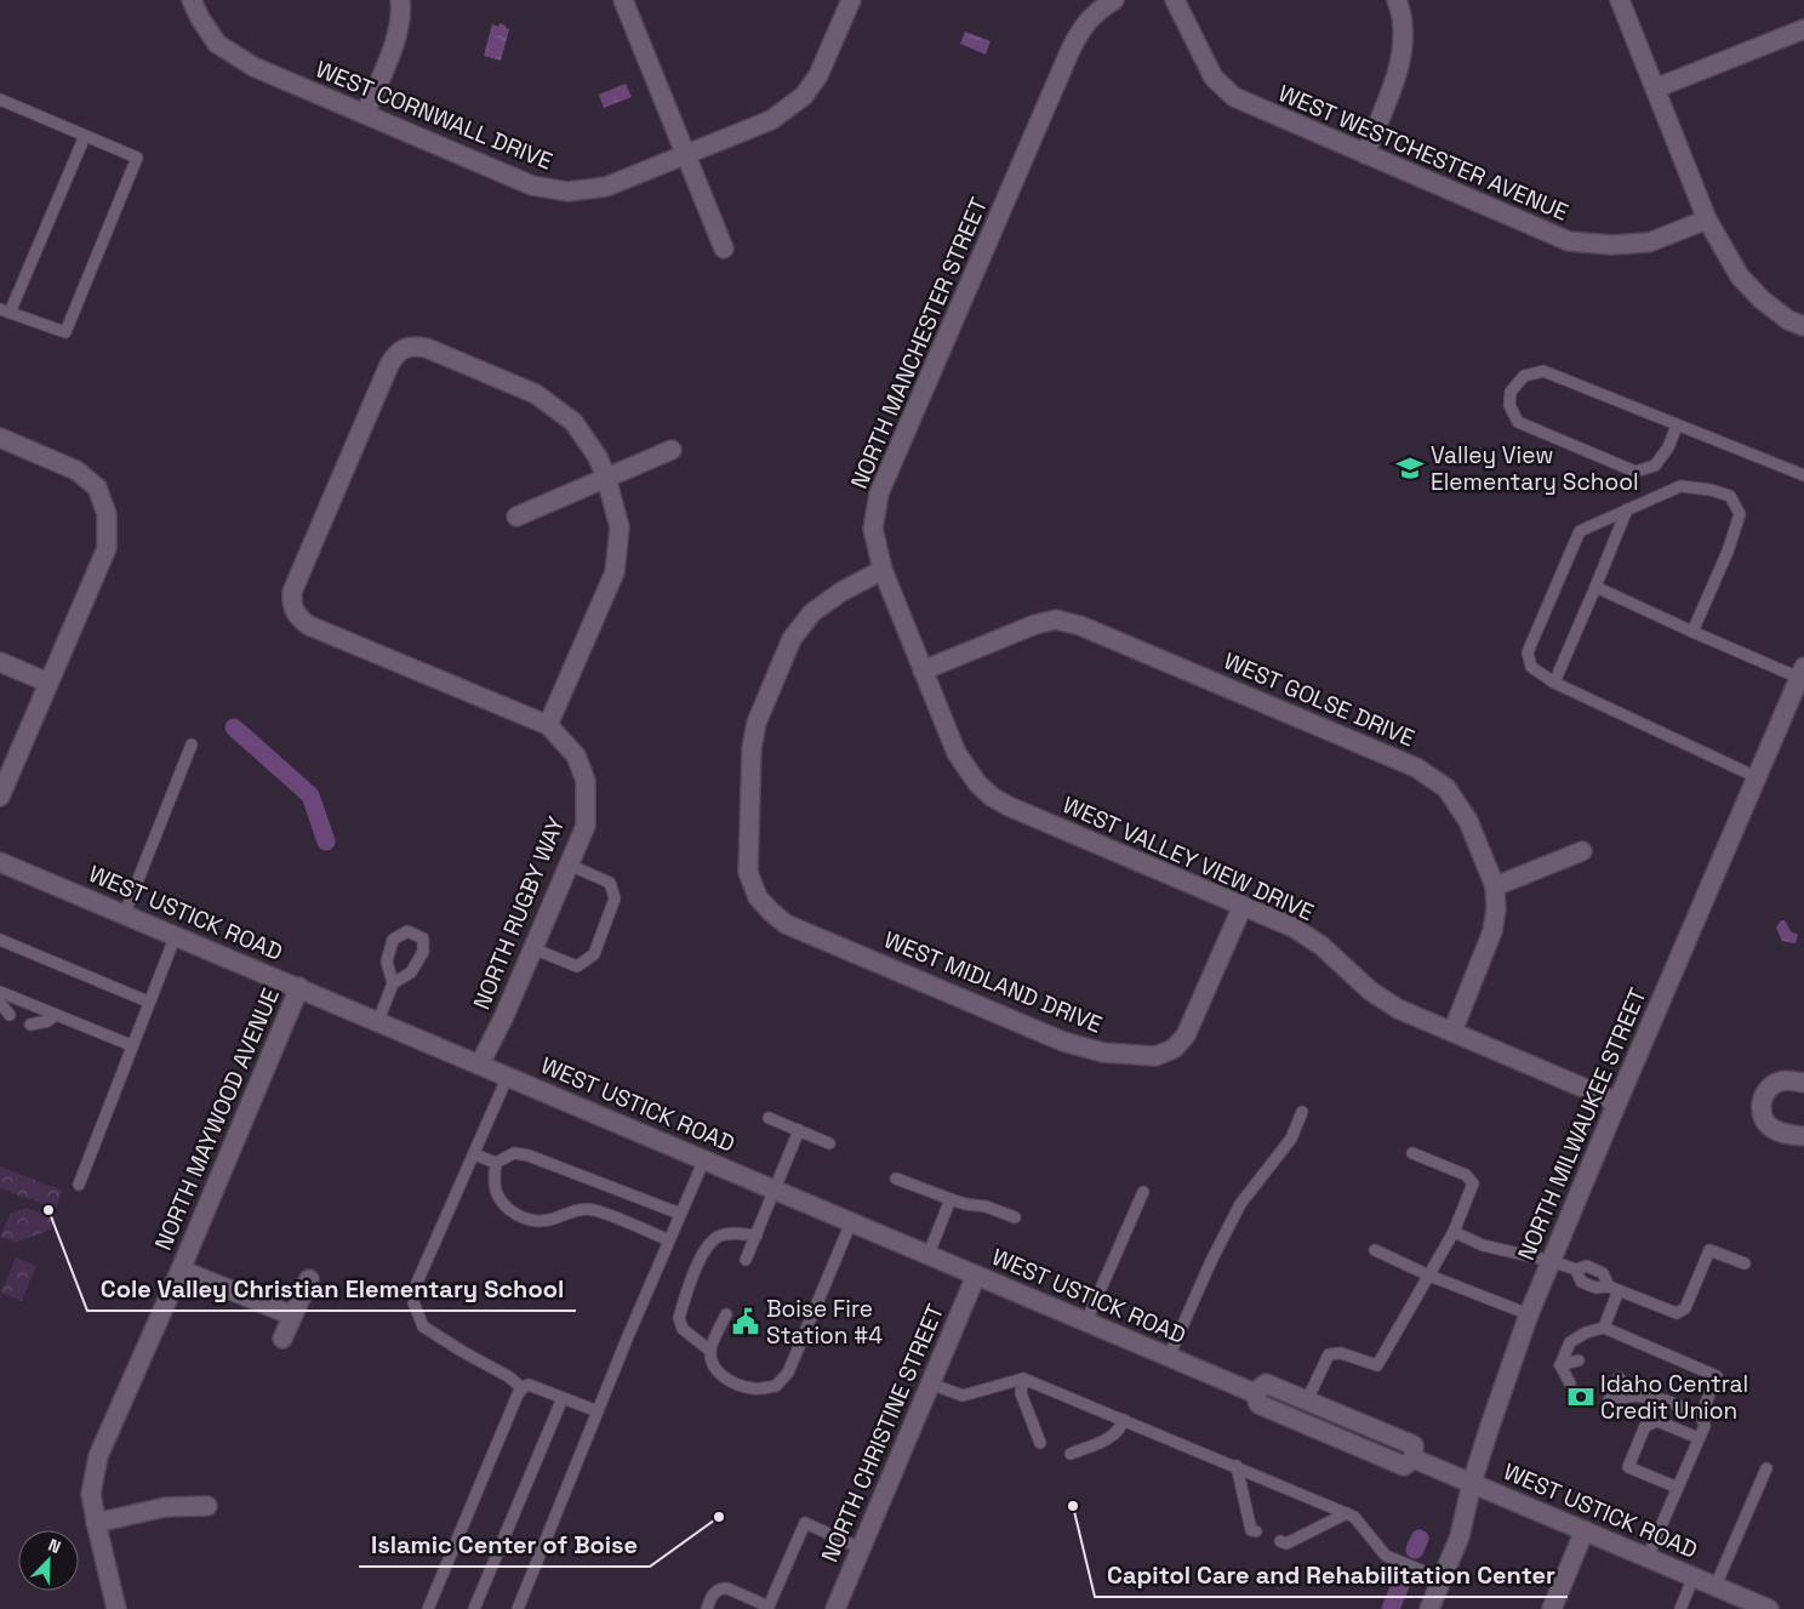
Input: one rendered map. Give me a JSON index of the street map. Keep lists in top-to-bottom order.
{
  "streets": {
    "street": [
      "WEST CORNWALL DRIVE",
      "WEST WESTCHESTER AVENUE",
      "NORTH MANCHESTER STREET",
      "WEST GOLSE DRIVE",
      "WEST VALLEY VIEW DRIVE",
      "WEST USTICK ROAD",
      "NORTH RUGBY WAY",
      "WEST MIDLAND DRIVE",
      "NORTH MAYWOOD AVENUE",
      "NORTH MILWAUKEE STREET",
      "NORTH CHRISTINE STREET"
    ]
  },
  "crossings": [
    ["NORTH MANCHESTER STREET", "WEST VALLEY VIEW DRIVE"],
    ["NORTH MANCHESTER STREET", "WEST MIDLAND DRIVE"],
    ["WEST GOLSE DRIVE", "WEST VALLEY VIEW DRIVE"],
    ["WEST VALLEY VIEW DRIVE", "WEST MIDLAND DRIVE"],
    ["WEST VALLEY VIEW DRIVE", "NORTH MILWAUKEE STREET"],
    ["WEST USTICK ROAD", "NORTH RUGBY WAY"],
    ["WEST USTICK ROAD", "NORTH MAYWOOD AVENUE"],
    ["WEST USTICK ROAD", "NORTH MILWAUKEE STREET"],
    ["WEST USTICK ROAD", "NORTH CHRISTINE STREET"]
  ],
  "places": {
    "school or university": ["Valley View Elementary School"],
    "other": ["Cole Valley Christian Elementary School", "Capitol Care and Rehabilitation Center", "Islamic Center of Boise"],
    "public building": ["Boise Fire Station #4"],
    "bank": ["Idaho Central Credit Union"]
  },
  "north": "top right"
}
